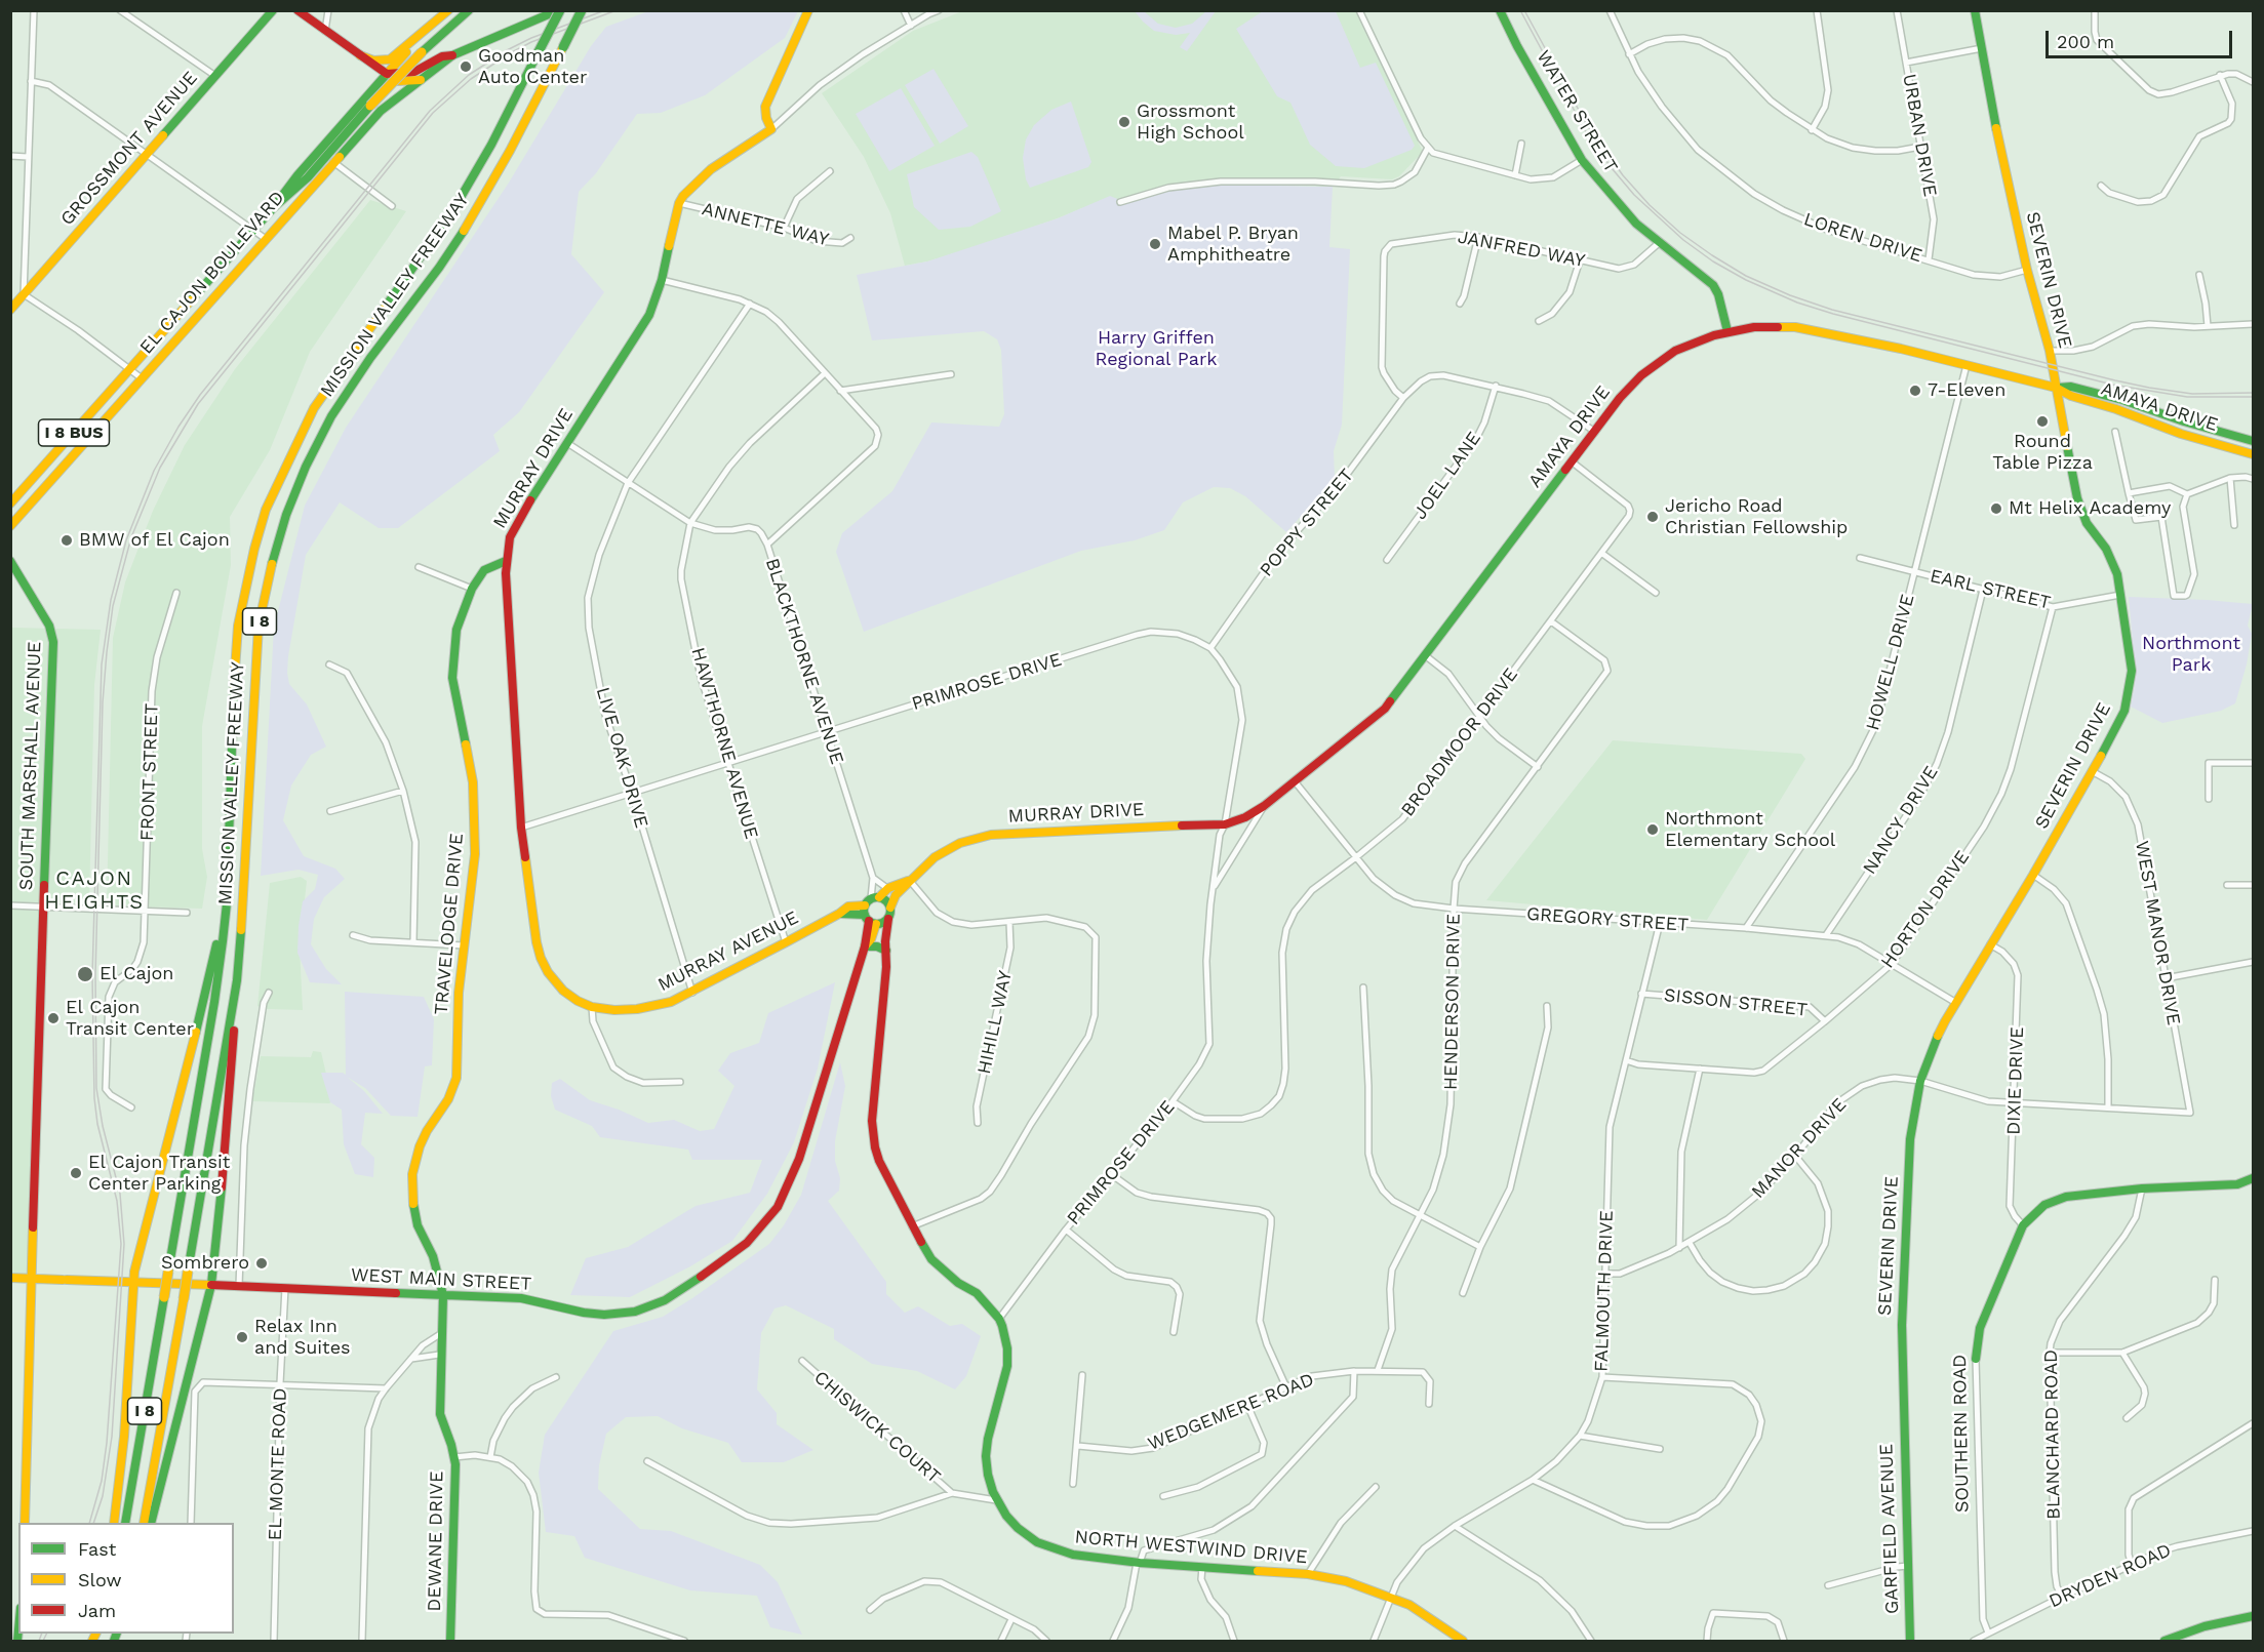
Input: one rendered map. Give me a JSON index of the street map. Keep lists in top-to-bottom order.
{
  "streets": {
    "main road": [
      "WATER STREET",
      "GROSSMONT AVENUE",
      "EL CAJON BOULEVARD",
      "SEVERIN DRIVE",
      "MISSION VALLEY FREEWAY",
      "AMAYA DRIVE",
      "I 8 BUS",
      "MURRAY DRIVE",
      "I 8",
      "SOUTH MARSHALL AVENUE",
      "TRAVELODGE DRIVE",
      "MURRAY AVENUE",
      "WEST MAIN STREET",
      "SOUTHERN ROAD",
      "GARFIELD AVENUE",
      "DEWANE DRIVE",
      "NORTH WESTWIND DRIVE"
    ],
    "street": [
      "URBAN DRIVE",
      "ANNETTE WAY",
      "LOREN DRIVE",
      "JANFRED WAY",
      "JOEL LANE",
      "POPPY STREET",
      "EARL STREET",
      "BLACKTHORNE AVENUE",
      "HOWELL DRIVE",
      "PRIMROSE DRIVE",
      "BROADMOOR DRIVE",
      "HAWTHORNE AVENUE",
      "LIVE OAK DRIVE",
      "FRONT STREET",
      "NANCY DRIVE",
      "HORTON DRIVE",
      "GREGORY STREET",
      "WEST MANOR DRIVE",
      "HENDERSON DRIVE",
      "SISSON STREET",
      "HIHILL WAY",
      "DIXIE DRIVE",
      "MANOR DRIVE",
      "FALMOUTH DRIVE",
      "WEDGEMERE ROAD",
      "CHISWICK COURT",
      "BLANCHARD ROAD",
      "EL MONTE ROAD",
      "DRYDEN ROAD"
    ]
  },
  "crossings": [
    ["WATER STREET", "JANFRED WAY"],
    ["WATER STREET", "AMAYA DRIVE"],
    ["URBAN DRIVE", "LOREN DRIVE"],
    ["ANNETTE WAY", "MURRAY DRIVE"],
    ["LOREN DRIVE", "SEVERIN DRIVE"],
    ["JANFRED WAY", "POPPY STREET"],
    ["EL CAJON BOULEVARD", "MISSION VALLEY FREEWAY"],
    ["EL CAJON BOULEVARD", "I 8 BUS"],
    ["SEVERIN DRIVE", "AMAYA DRIVE"],
    ["SEVERIN DRIVE", "EARL STREET"],
    ["SEVERIN DRIVE", "GREGORY STREET"],
    ["SEVERIN DRIVE", "WEST MANOR DRIVE"],
    ["SEVERIN DRIVE", "DIXIE DRIVE"],
    ["SEVERIN DRIVE", "MANOR DRIVE"],
    ["SEVERIN DRIVE", "GARFIELD AVENUE"],
    ["AMAYA DRIVE", "MURRAY DRIVE"],
    ["AMAYA DRIVE", "POPPY STREET"],
    ["AMAYA DRIVE", "HOWELL DRIVE"],
    ["AMAYA DRIVE", "PRIMROSE DRIVE"],
    ["AMAYA DRIVE", "BROADMOOR DRIVE"],
    ["AMAYA DRIVE", "GREGORY STREET"],
    ["MURRAY DRIVE", "BLACKTHORNE AVENUE"],
    ["MURRAY DRIVE", "PRIMROSE DRIVE"],
    ["MURRAY DRIVE", "TRAVELODGE DRIVE"],
    ["MURRAY DRIVE", "MURRAY AVENUE"],
    ["JOEL LANE", "POPPY STREET"],
    ["POPPY STREET", "PRIMROSE DRIVE"],
    ["EARL STREET", "HOWELL DRIVE"],
    ["EARL STREET", "NANCY DRIVE"],
    ["EARL STREET", "HORTON DRIVE"],
    ["BLACKTHORNE AVENUE", "PRIMROSE DRIVE"],
    ["BLACKTHORNE AVENUE", "HAWTHORNE AVENUE"],
    ["BLACKTHORNE AVENUE", "LIVE OAK DRIVE"],
    ["BLACKTHORNE AVENUE", "MURRAY AVENUE"],
    ["BLACKTHORNE AVENUE", "WEST MAIN STREET"],
    ["HOWELL DRIVE", "GREGORY STREET"],
    ["PRIMROSE DRIVE", "BROADMOOR DRIVE"],
    ["PRIMROSE DRIVE", "HAWTHORNE AVENUE"],
    ["PRIMROSE DRIVE", "LIVE OAK DRIVE"],
    ["PRIMROSE DRIVE", "NORTH WESTWIND DRIVE"],
    ["BROADMOOR DRIVE", "GREGORY STREET"],
    ["BROADMOOR DRIVE", "HENDERSON DRIVE"],
    ["HAWTHORNE AVENUE", "MURRAY AVENUE"],
    ["LIVE OAK DRIVE", "MURRAY AVENUE"],
    ["SOUTH MARSHALL AVENUE", "WEST MAIN STREET"],
    ["NANCY DRIVE", "GREGORY STREET"],
    ["HORTON DRIVE", "GREGORY STREET"],
    ["HORTON DRIVE", "SISSON STREET"],
    ["HORTON DRIVE", "FALMOUTH DRIVE"],
    ["GREGORY STREET", "HENDERSON DRIVE"],
    ["GREGORY STREET", "FALMOUTH DRIVE"],
    ["TRAVELODGE DRIVE", "WEST MAIN STREET"],
    ["TRAVELODGE DRIVE", "DEWANE DRIVE"],
    ["WEST MANOR DRIVE", "MANOR DRIVE"],
    ["MURRAY AVENUE", "WEST MAIN STREET"],
    ["HENDERSON DRIVE", "WEDGEMERE ROAD"],
    ["SISSON STREET", "FALMOUTH DRIVE"],
    ["DIXIE DRIVE", "MANOR DRIVE"],
    ["DIXIE DRIVE", "SOUTHERN ROAD"],
    ["MANOR DRIVE", "FALMOUTH DRIVE"],
    ["WEST MAIN STREET", "EL MONTE ROAD"],
    ["FALMOUTH DRIVE", "NORTH WESTWIND DRIVE"],
    ["SOUTHERN ROAD", "BLANCHARD ROAD"],
    ["SOUTHERN ROAD", "DRYDEN ROAD"],
    ["BLANCHARD ROAD", "DRYDEN ROAD"]
  ],
  "districts": ["CAJON HEIGHTS"],
  "parks": ["Harry Griffen Regional Park", "Northmont Park"],
  "places": [
    "Goodman Auto Center",
    "Grossmont High School",
    "Mabel P. Bryan Amphitheatre",
    "7-Eleven",
    "Round Table Pizza",
    "Mt Helix Academy",
    "Jericho Road Christian Fellowship",
    "BMW of El Cajon",
    "Northmont Elementary School",
    "El Cajon",
    "El Cajon Transit Center",
    "El Cajon Transit Center Parking",
    "Sombrero",
    "Relax Inn and Suites"
  ],
  "legend": ["Fast", "Slow", "Jam"],
  "scale_bar": "200 m"
}
